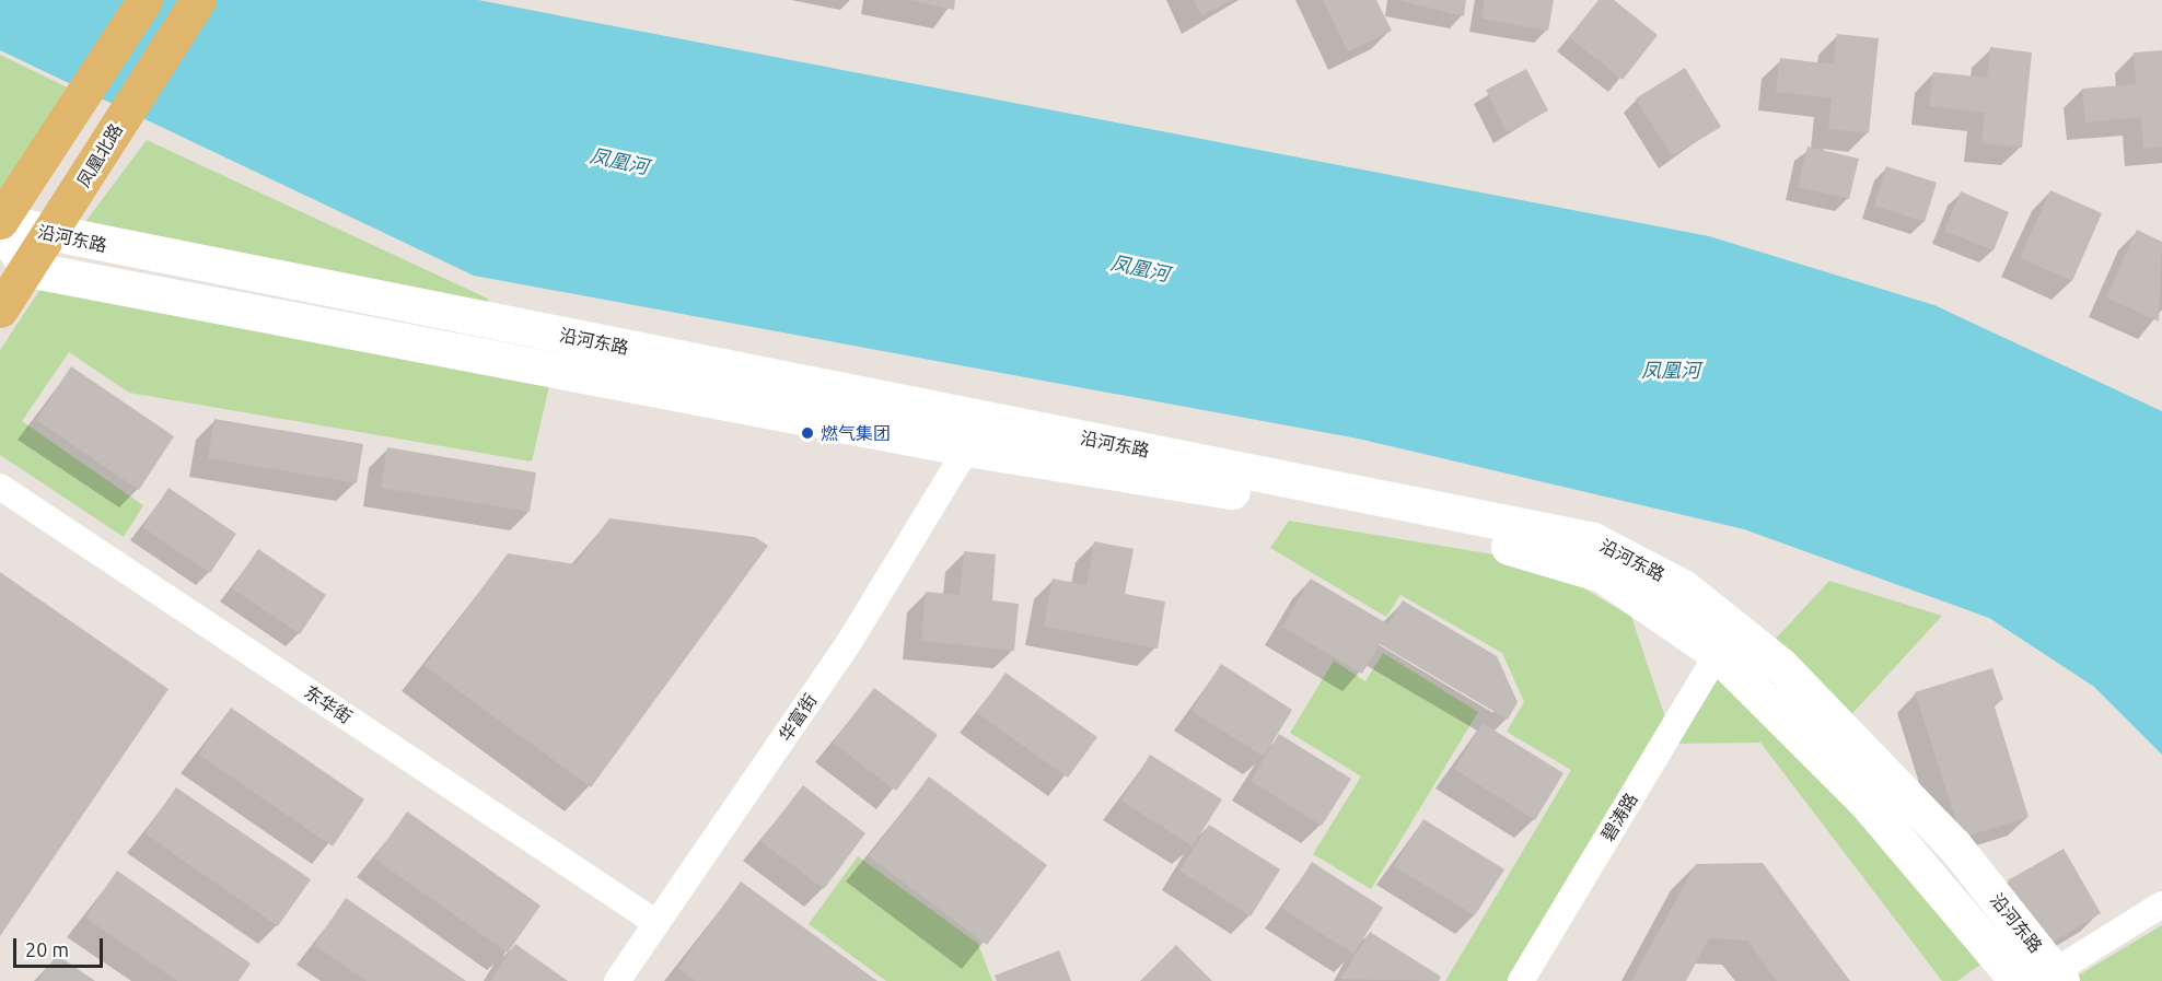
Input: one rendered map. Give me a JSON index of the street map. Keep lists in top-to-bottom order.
{
  "streets": {
    "main road": ["凤凰北路"],
    "street": [
      "沿河东路",
      "东华街",
      "华富街",
      "碧涛路"
    ]
  },
  "crossings": [
    ["凤凰北路", "沿河东路"],
    ["沿河东路", "华富街"],
    ["沿河东路", "碧涛路"],
    ["东华街", "华富街"]
  ],
  "water": ["凤凰河"],
  "places": ["燃气集团"],
  "scale_bar": "20 m"
}
